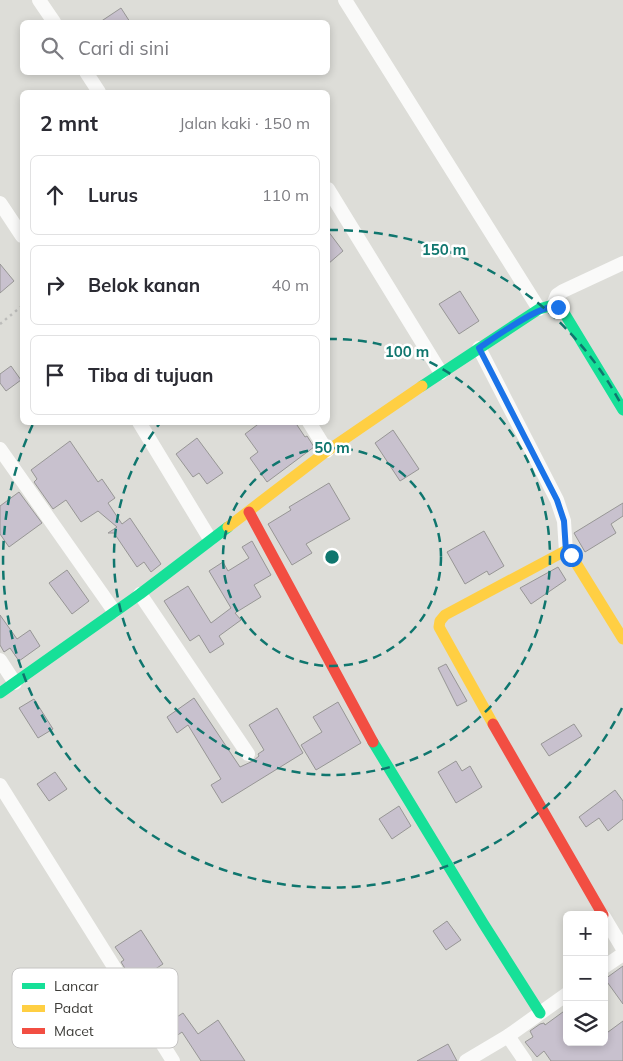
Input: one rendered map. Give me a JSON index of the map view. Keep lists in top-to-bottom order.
{
  "legend": ["Lancar", "Padat", "Macet"],
  "page": {
    "search": "Cari di sini",
    "heading": ["2 mnt", "Jalan kaki · 150 m"],
    "list": [
      ["Lurus", "110 m"],
      ["Belok kanan", "40 m"],
      "Tiba di tujuan"
    ],
    "map_buttons": ["+", "−"]
  },
  "rings": ["150 m", "100 m", "50 m"]
}
